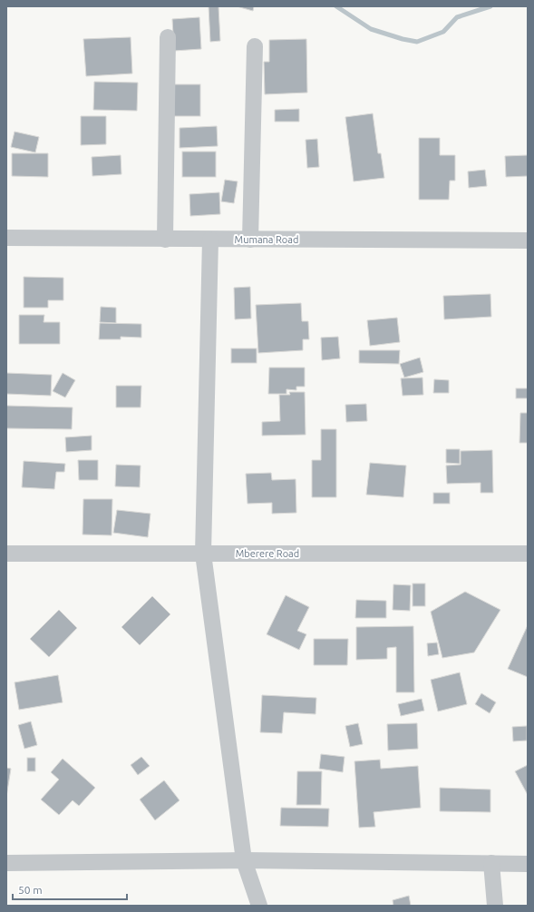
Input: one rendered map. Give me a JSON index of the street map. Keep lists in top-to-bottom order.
{
  "streets": {
    "street": ["Mumana Road", "Mberere Road"]
  },
  "scale_bar": "50 m"
}
